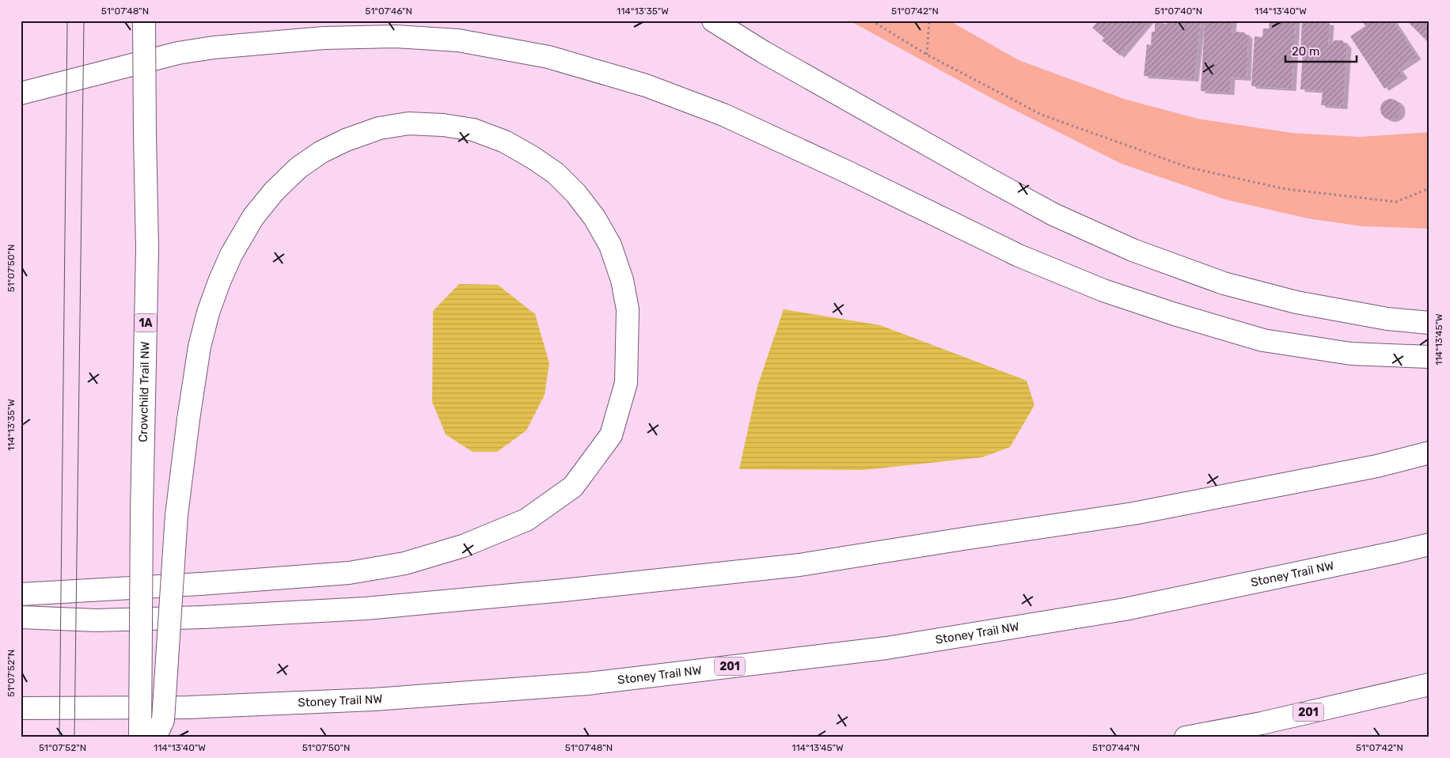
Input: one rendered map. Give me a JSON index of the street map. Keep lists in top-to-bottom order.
{
  "streets": {
    "highway": [
      "1A",
      "Crowchild Trail NW",
      "Stoney Trail NW",
      "201"
    ]
  },
  "scale_bar": "20 m",
  "coordinates": [
    "51°07'48\"N",
    "51°07'46\"N",
    "114°13'35\"W",
    "51°07'42\"N",
    "51°07'40\"N",
    "114°13'40\"W",
    "51°07'50\"N",
    "114°13'45\"W",
    "51°07'52\"N",
    "51°07'44\"N"
  ]
}
